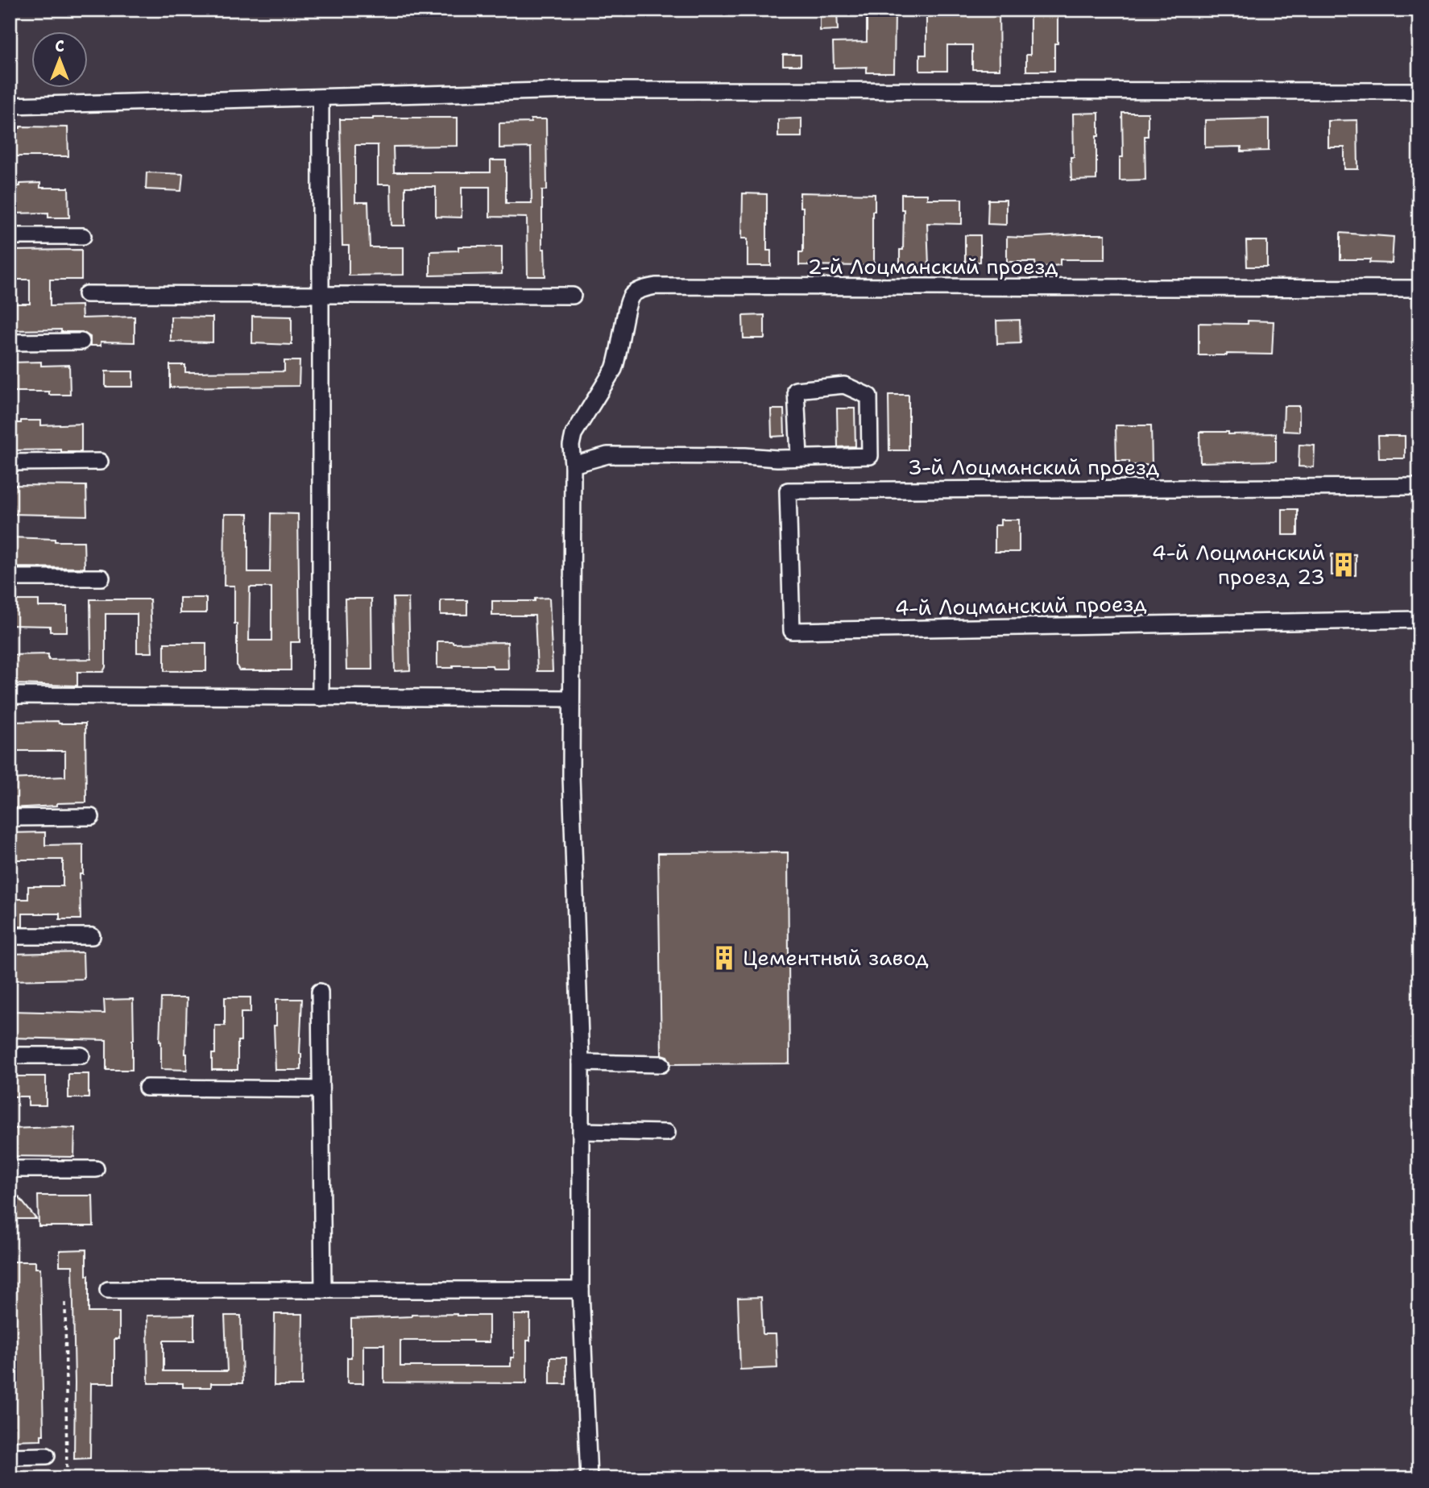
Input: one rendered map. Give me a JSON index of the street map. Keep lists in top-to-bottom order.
{
  "streets": {
    "street": ["2-й Лоцманский проезд", "3-й Лоцманский проезд", "4-й Лоцманский проезд"]
  },
  "crossings": [
    ["3-й Лоцманский проезд", "4-й Лоцманский проезд"]
  ],
  "places": {
    "building": ["4-й Лоцманский проезд 23", "Цементный завод"]
  },
  "north": "top"
}
